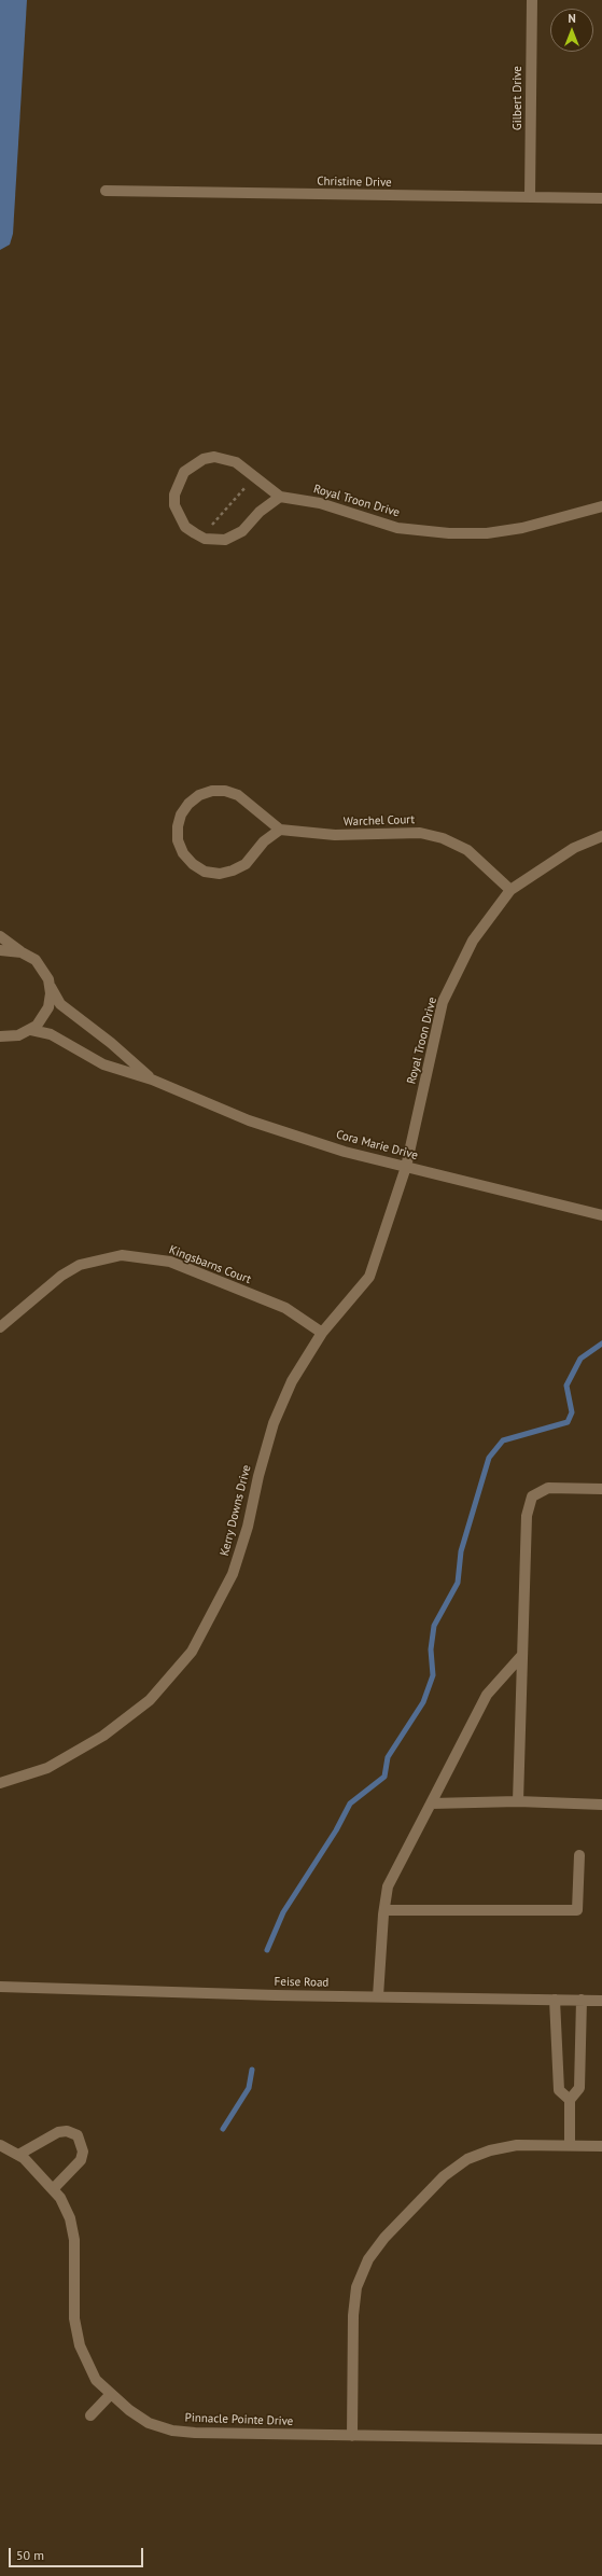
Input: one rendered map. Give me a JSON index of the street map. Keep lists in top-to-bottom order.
{
  "streets": {
    "street": [
      "Gilbert Drive",
      "Christine Drive",
      "Royal Troon Drive",
      "Warchel Court",
      "Cora Marie Drive",
      "Kingsbarns Court",
      "Kerry Downs Drive",
      "Feise Road",
      "Pinnacle Pointe Drive"
    ]
  },
  "crossings": [
    ["Gilbert Drive", "Christine Drive"],
    ["Royal Troon Drive", "Warchel Court"],
    ["Royal Troon Drive", "Cora Marie Drive"],
    ["Royal Troon Drive", "Kerry Downs Drive"],
    ["Cora Marie Drive", "Kerry Downs Drive"],
    ["Kingsbarns Court", "Kerry Downs Drive"]
  ],
  "scale_bar": "50 m",
  "north": "top"
}
